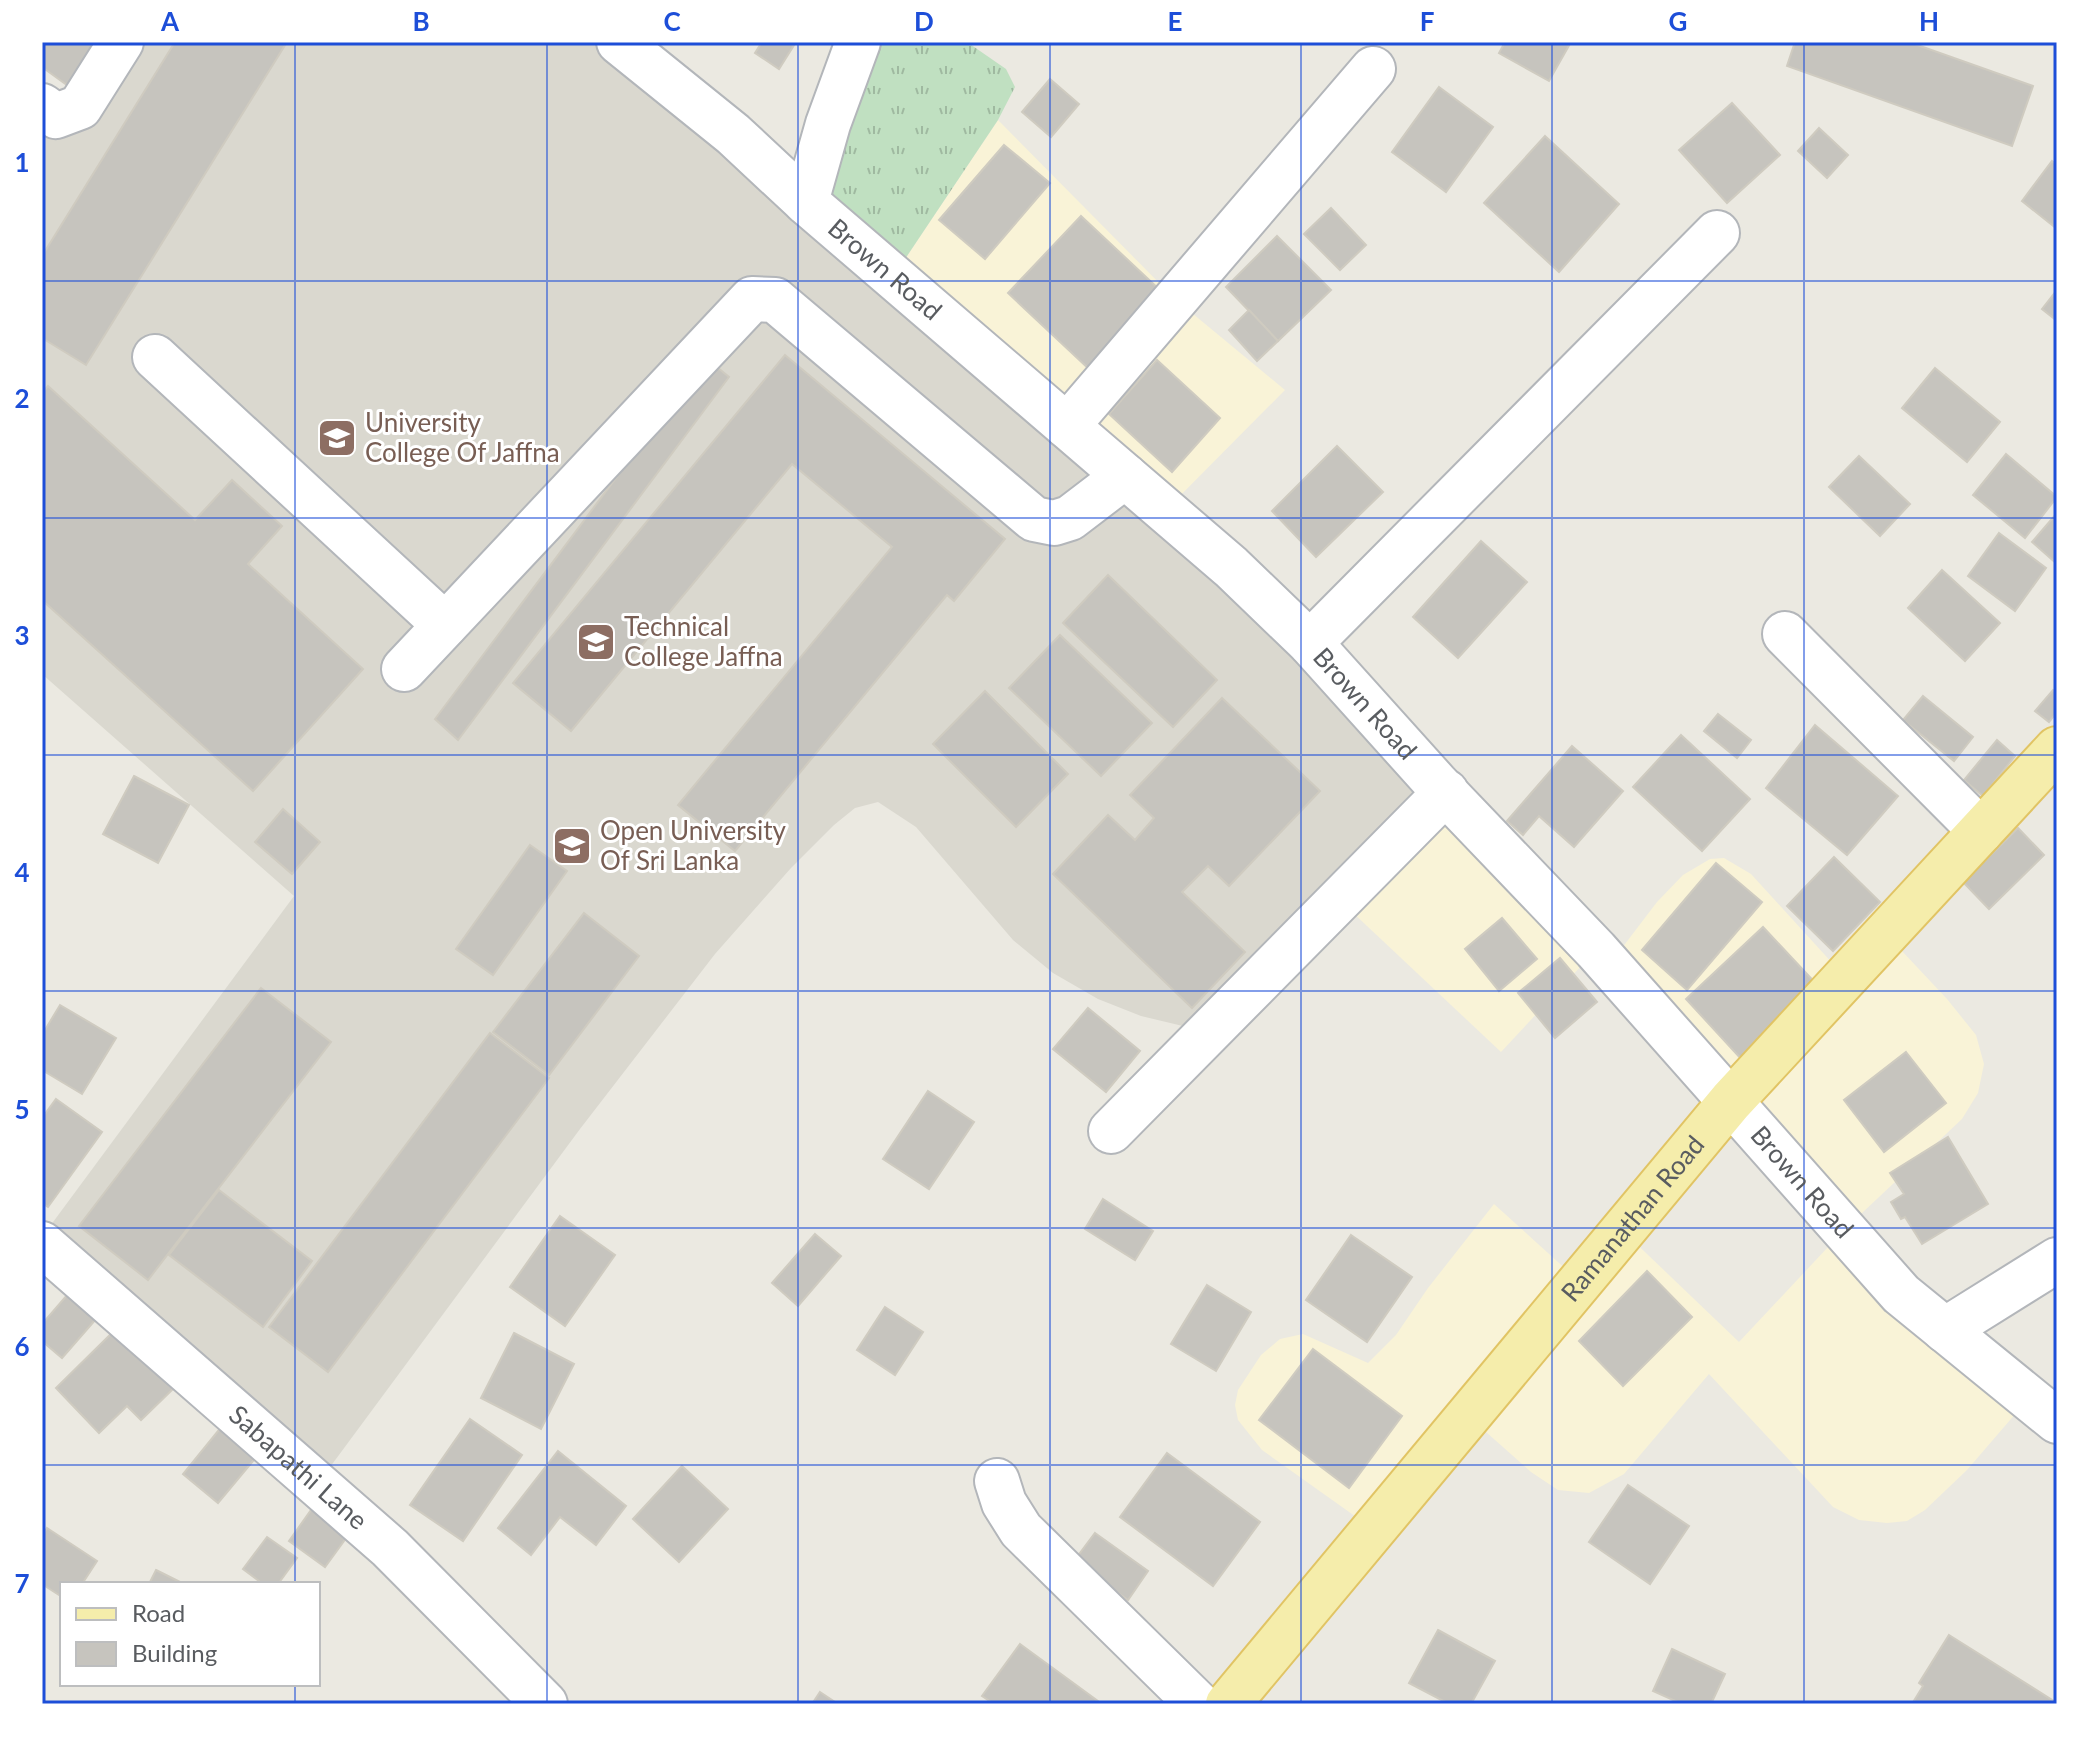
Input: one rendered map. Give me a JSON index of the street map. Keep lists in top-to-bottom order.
{
  "streets": {
    "main road": ["Ramanathan Road"],
    "street": ["Brown Road", "Sabapathi Lane"]
  },
  "crossings": [
    ["Brown Road", "Ramanathan Road"]
  ],
  "places": {
    "school or university": ["University College Of Jaffna", "Technical College Jaffna", "Open University Of Sri Lanka"]
  },
  "legend": ["Road", "Building"],
  "grid": {
    "columns": [
      "A",
      "B",
      "C",
      "D",
      "E",
      "F",
      "G",
      "H"
    ],
    "rows": [
      "1",
      "2",
      "3",
      "4",
      "5",
      "6",
      "7"
    ]
  }
}
